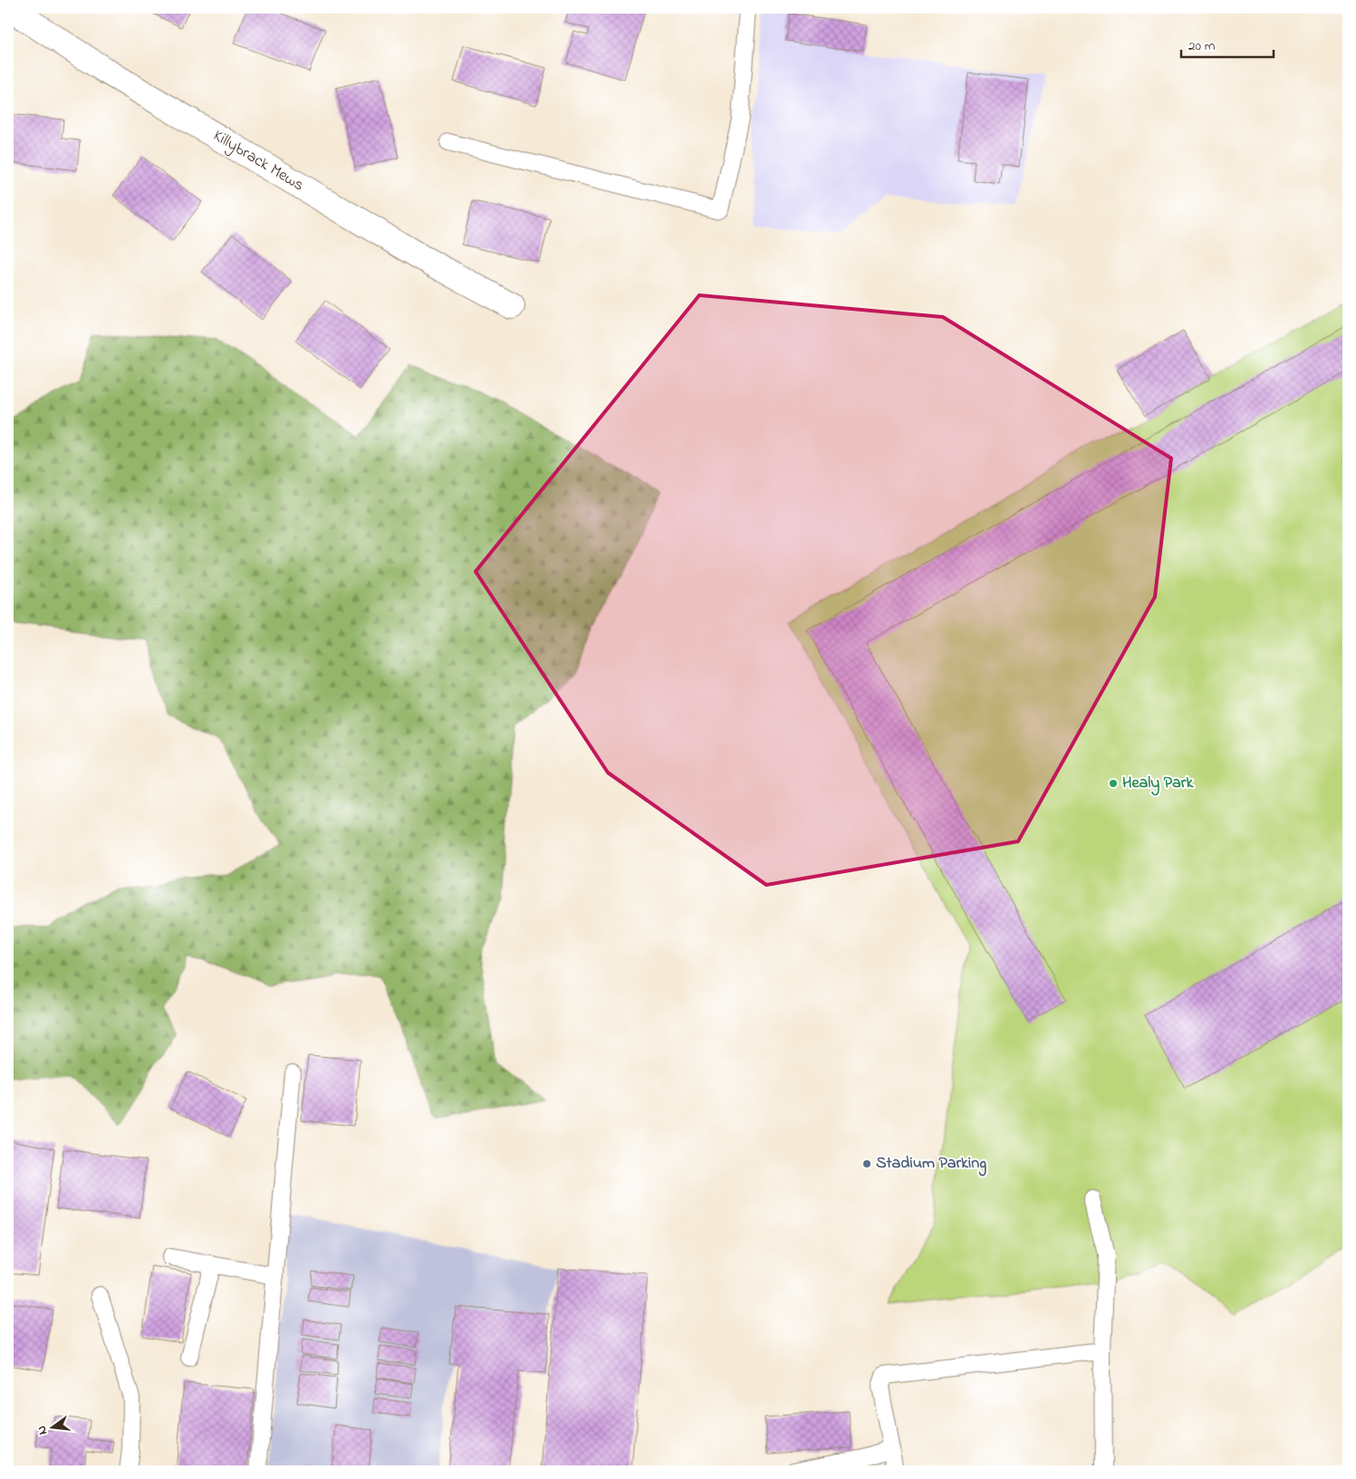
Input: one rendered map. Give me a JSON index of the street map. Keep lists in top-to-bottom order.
{
  "streets": {
    "street": ["Killybrack Mews"]
  },
  "places": ["Healy Park", "Stadium Parking"],
  "scale_bar": "20 m",
  "north": "left"
}
